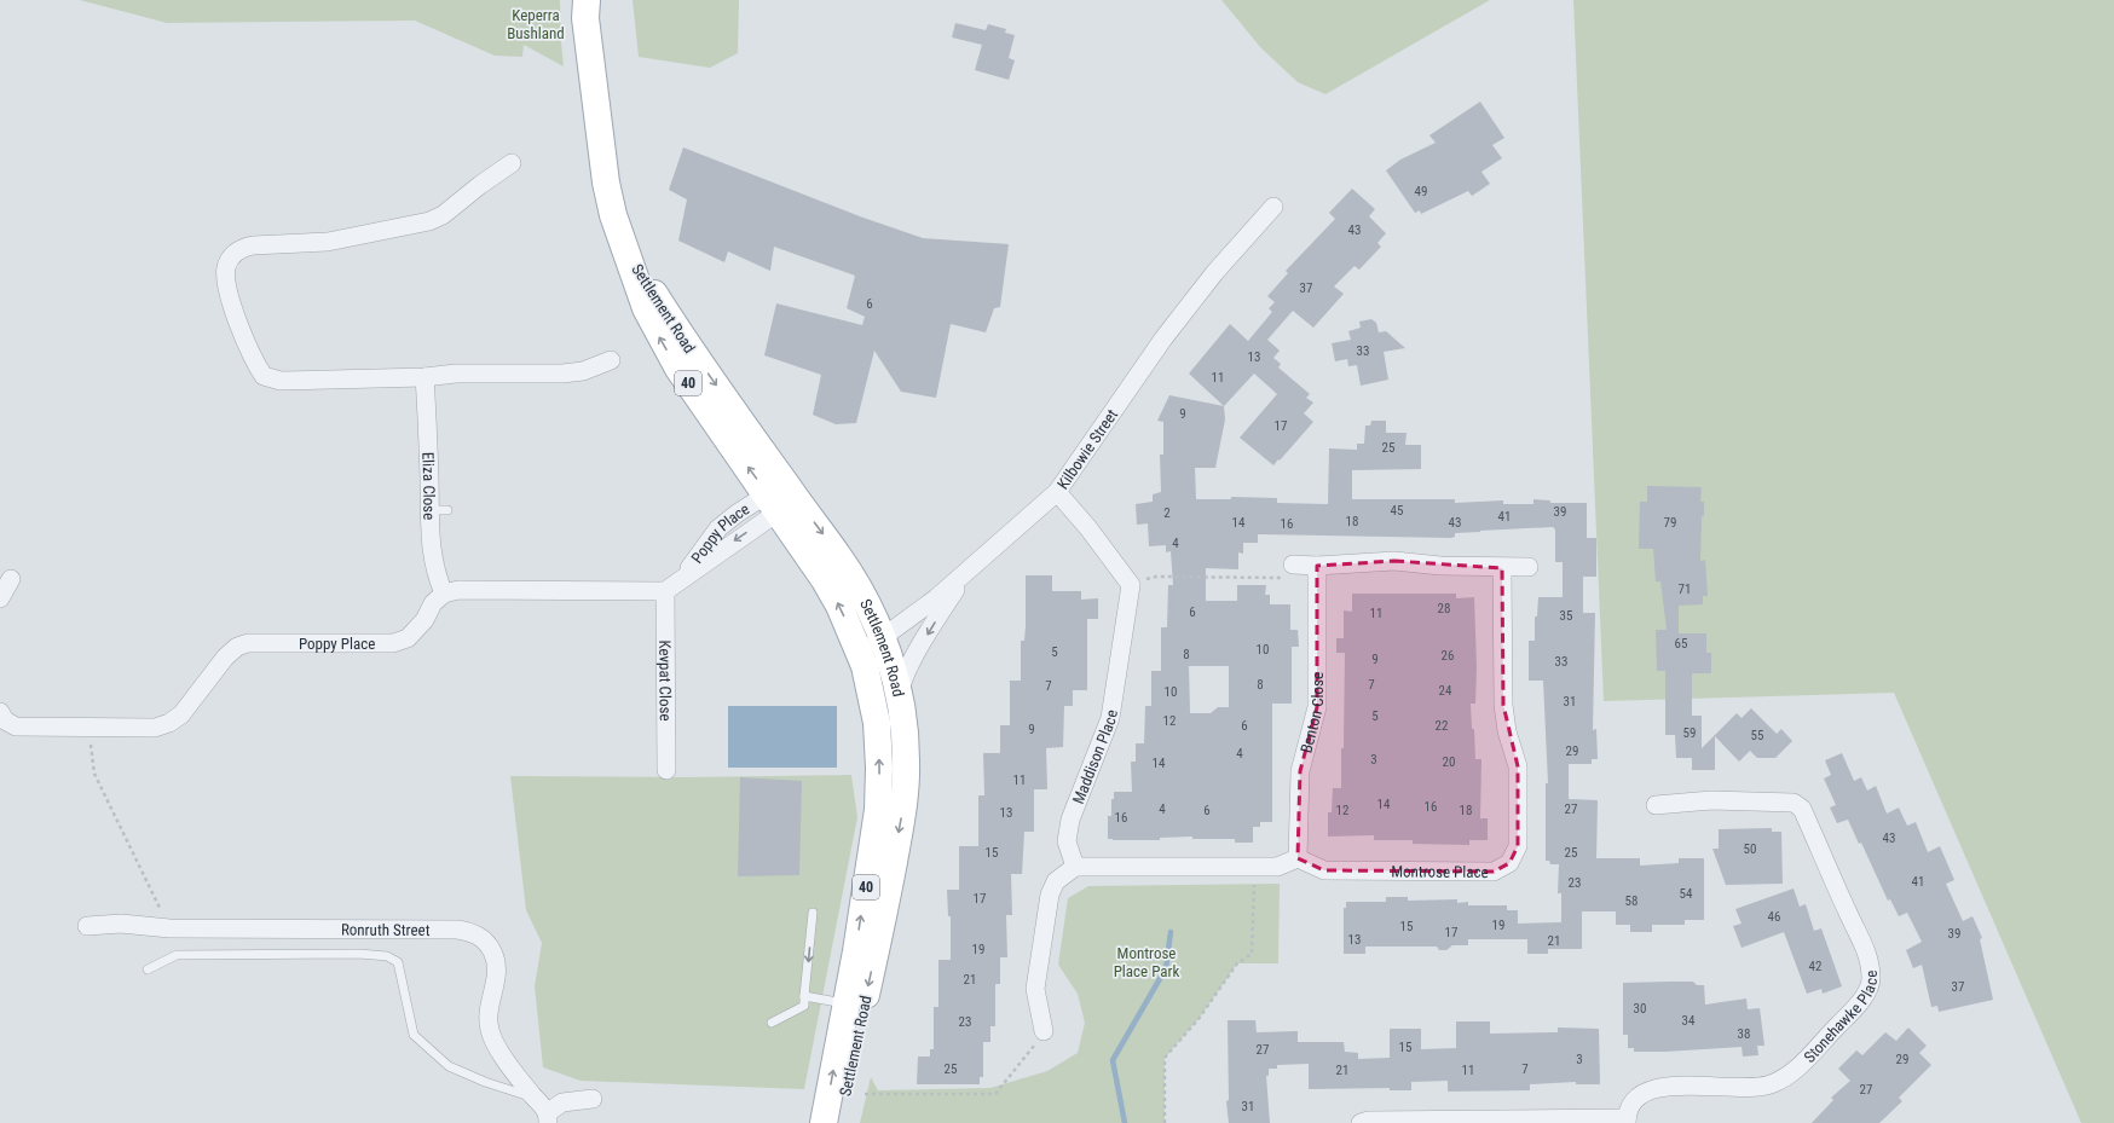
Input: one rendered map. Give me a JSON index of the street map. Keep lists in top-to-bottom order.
{
  "streets": {
    "main road": ["Settlement Road", "40"],
    "street": [
      "Kilbowie Street",
      "Eliza Close",
      "Poppy Place",
      "Kevpat Close",
      "Benton Close",
      "Maddison Place",
      "Montrose Place",
      "Ronruth Street",
      "Stonehawke Place"
    ]
  },
  "crossings": [
    ["Settlement Road", "Kilbowie Street"],
    ["Settlement Road", "Poppy Place"],
    ["Eliza Close", "Poppy Place"],
    ["Poppy Place", "Kevpat Close"],
    ["Benton Close", "Montrose Place"]
  ],
  "parks": ["Keperra Bushland", "Montrose Place Park"],
  "house_numbers": [
    "49",
    "43",
    "37",
    "6",
    "33",
    "13",
    "11",
    "9",
    "17",
    "25",
    "45",
    "39",
    "2",
    "41",
    "18",
    "14",
    "43",
    "79",
    "16",
    "4",
    "71",
    "28",
    "6",
    "11",
    "35",
    "65",
    "10",
    "5",
    "8",
    "26",
    "9",
    "33",
    "8",
    "7",
    "7",
    "24",
    "10",
    "31",
    "5",
    "12",
    "6",
    "22",
    "9",
    "59",
    "55",
    "29",
    "4",
    "3",
    "20",
    "14",
    "11",
    "14",
    "16",
    "4",
    "27",
    "6",
    "12",
    "18",
    "13",
    "16",
    "43",
    "50",
    "15",
    "25",
    "41",
    "23",
    "54",
    "17",
    "58",
    "46",
    "19",
    "15",
    "17",
    "39",
    "13",
    "21",
    "19",
    "42",
    "21",
    "37",
    "30",
    "34",
    "23",
    "38",
    "15",
    "27",
    "3",
    "29",
    "25",
    "7",
    "21",
    "11",
    "27",
    "31"
  ]
}
